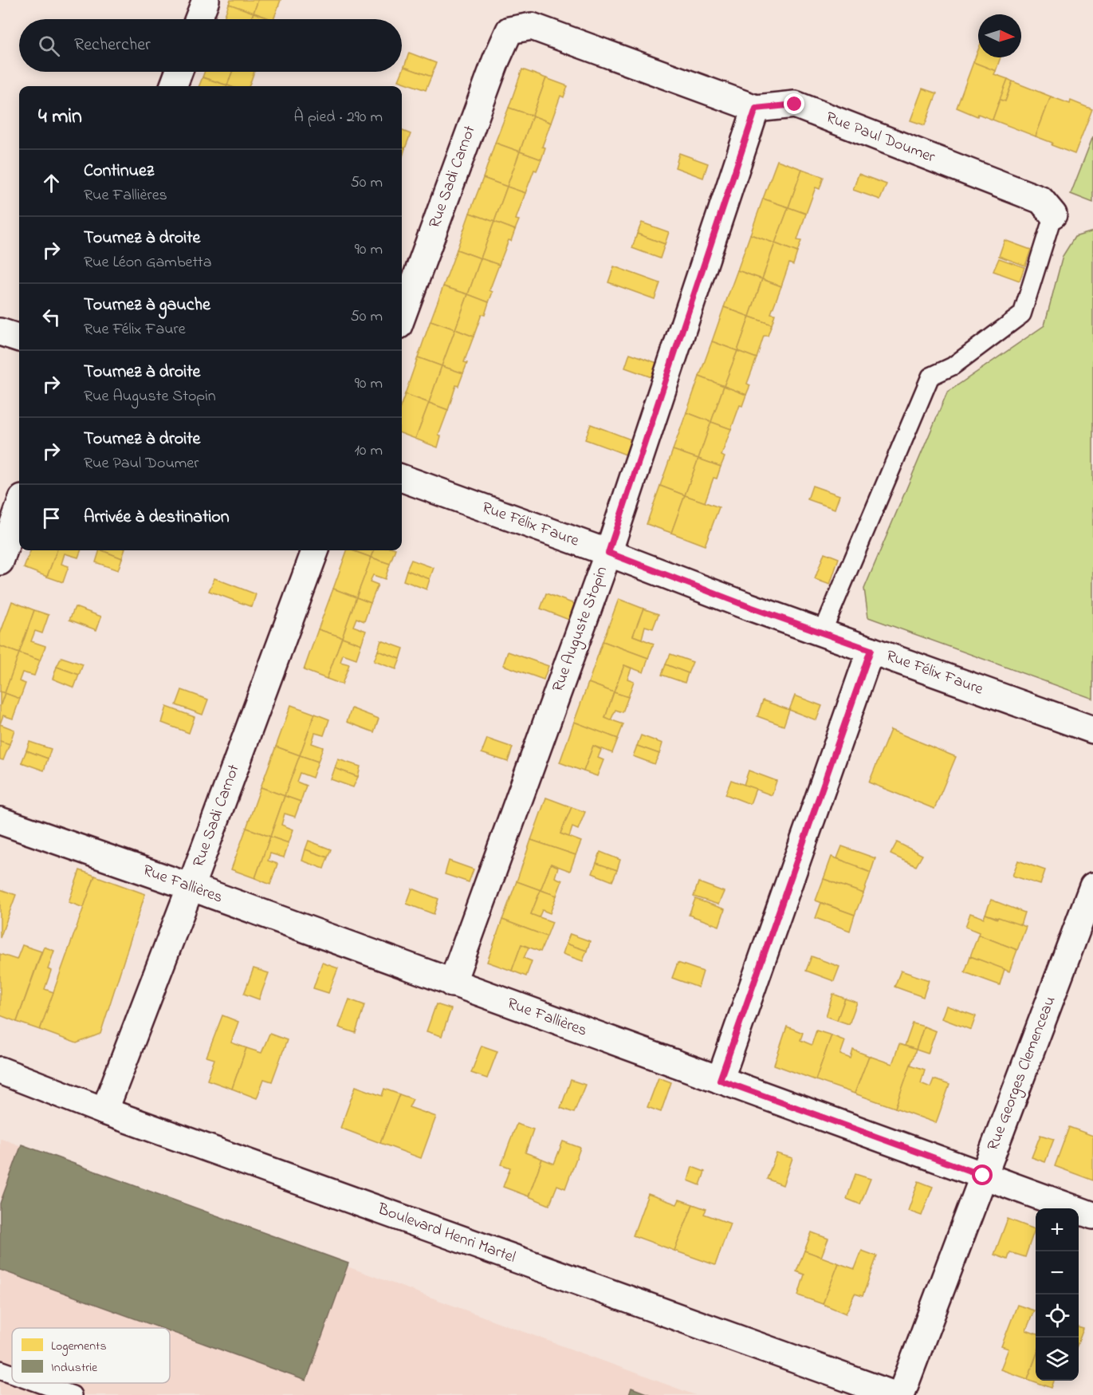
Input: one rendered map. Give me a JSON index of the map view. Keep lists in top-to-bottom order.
{
  "streets": {
    "street": [
      "Rue Paul Doumer",
      "Rue Sadi Carnot",
      "Rue Félix Faure",
      "Rue Auguste Stopin",
      "Rue Fallières",
      "Rue Georges Clemenceau",
      "Boulevard Henri Martel"
    ]
  },
  "crossings": [
    ["Rue Paul Doumer", "Rue Sadi Carnot"],
    ["Rue Paul Doumer", "Rue Auguste Stopin"],
    ["Rue Sadi Carnot", "Rue Fallières"],
    ["Rue Sadi Carnot", "Boulevard Henri Martel"],
    ["Rue Félix Faure", "Rue Auguste Stopin"],
    ["Rue Auguste Stopin", "Rue Fallières"],
    ["Rue Fallières", "Rue Georges Clemenceau"]
  ],
  "legend": ["Logements", "Industrie"],
  "north": "right",
  "page": {
    "search": "Rechercher",
    "heading": ["4 min", "À pied · 290 m"],
    "list": [
      ["Continuez", "Rue Fallières", "50 m"],
      ["Tournez à droite", "Rue Léon Gambetta", "90 m"],
      ["Tournez à gauche", "Rue Félix Faure", "50 m"],
      ["Tournez à droite", "Rue Auguste Stopin", "90 m"],
      ["Tournez à droite", "Rue Paul Doumer", "10 m"],
      "Arrivée à destination"
    ],
    "map_buttons": ["+", "−"]
  }
}
